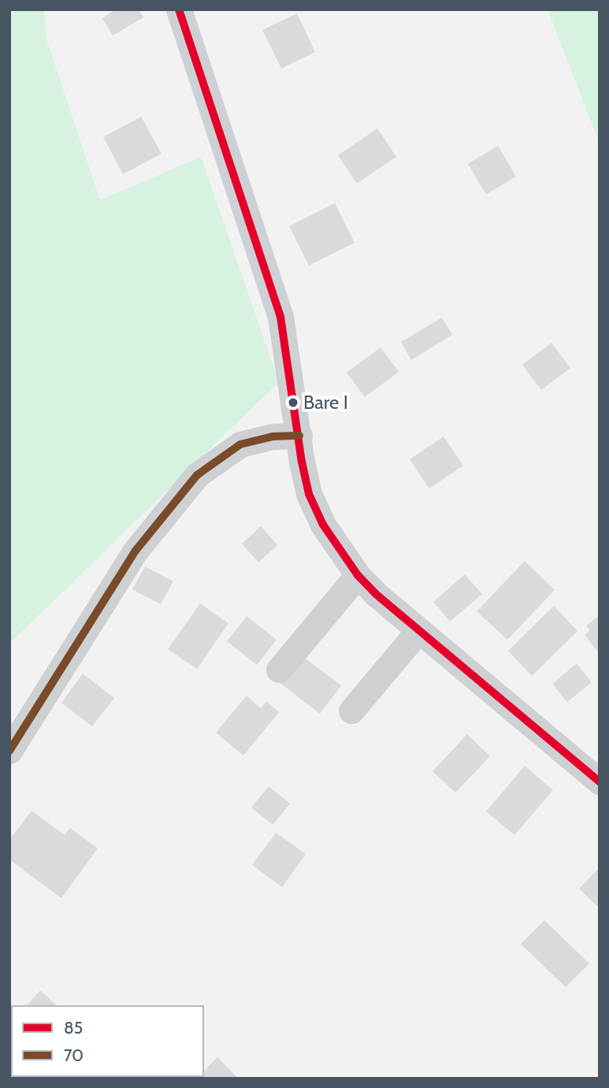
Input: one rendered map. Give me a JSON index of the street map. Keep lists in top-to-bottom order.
{
  "places": ["Bare I"],
  "lines": ["transit line 85", "transit line 70"],
  "legend": ["85", "70"]
}
